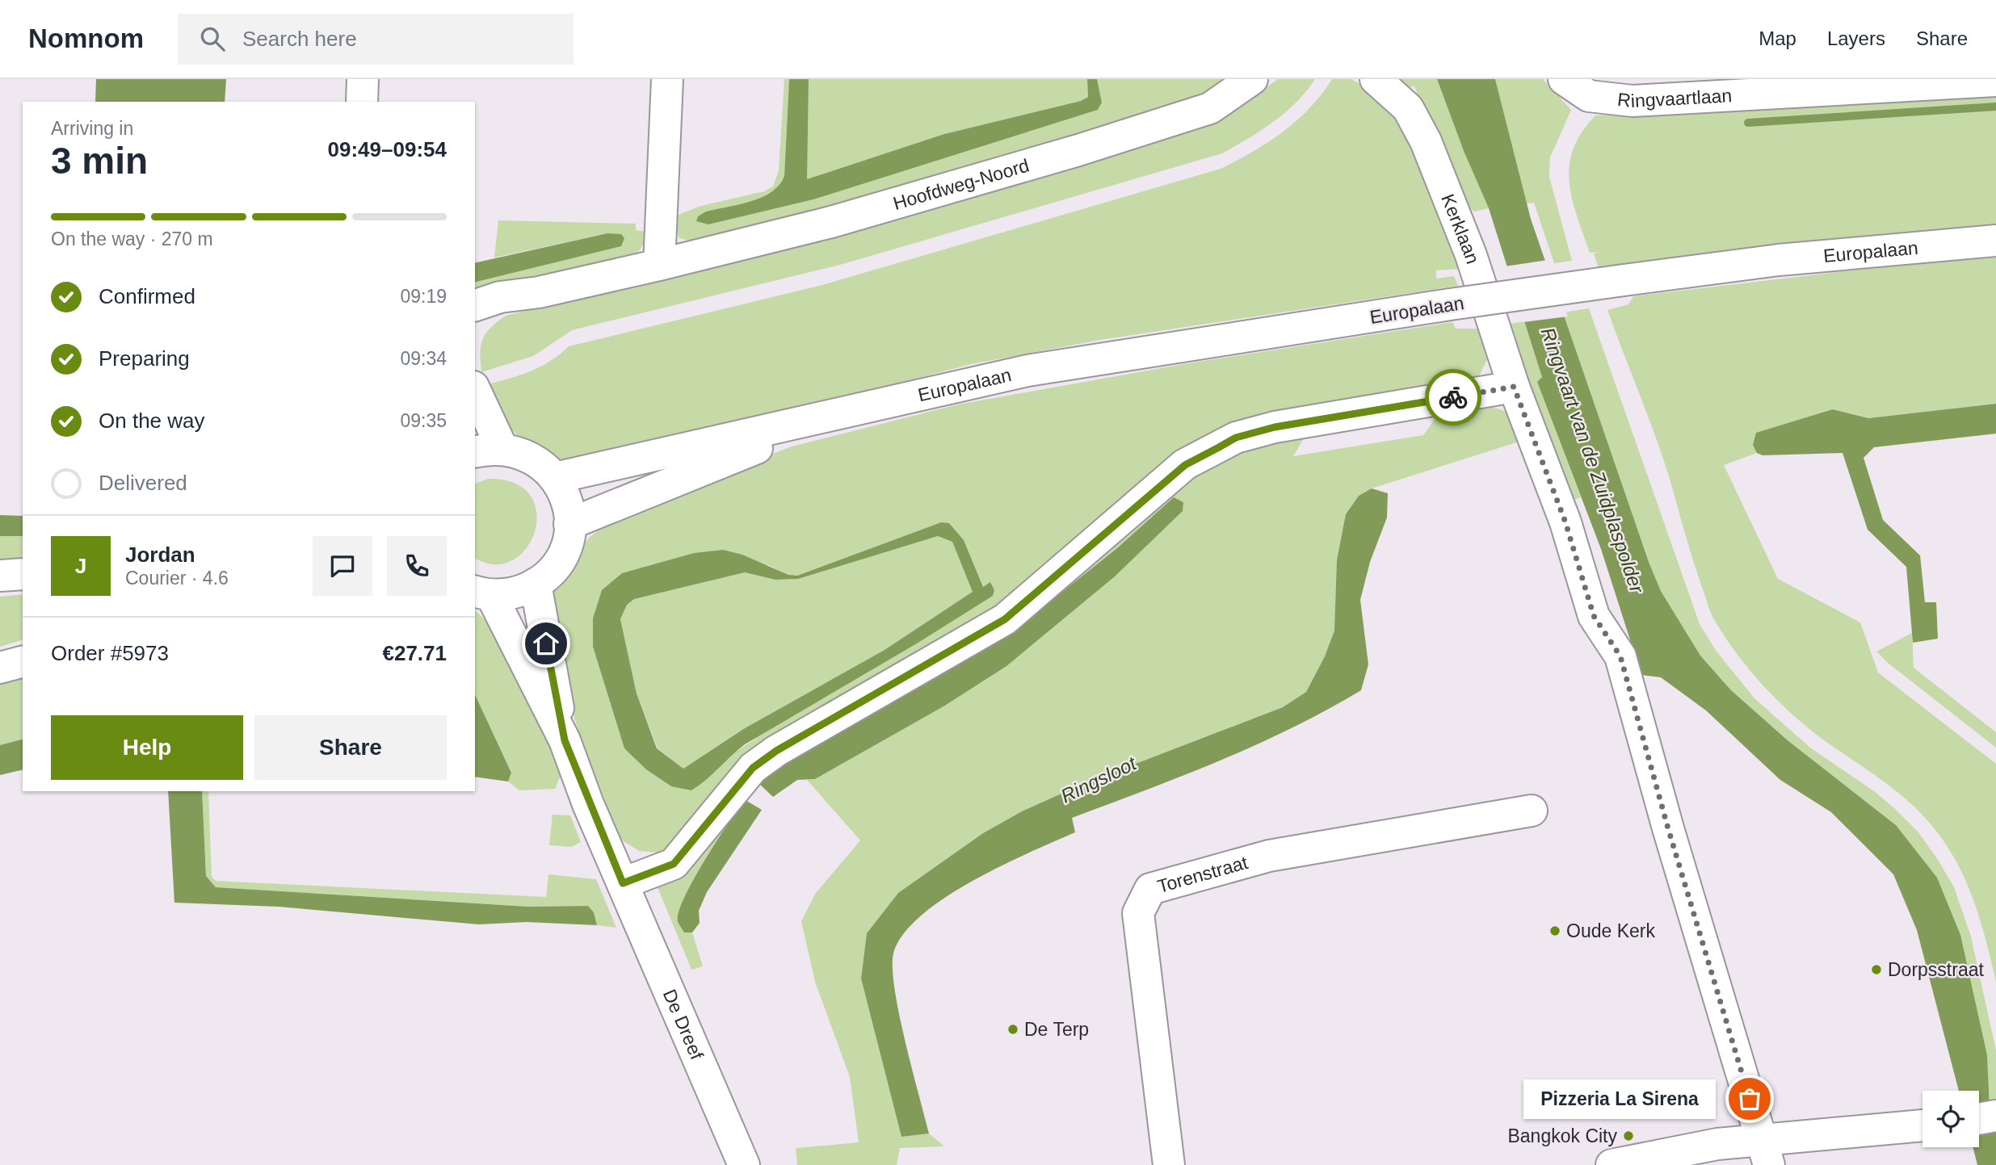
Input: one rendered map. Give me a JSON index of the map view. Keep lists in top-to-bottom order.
{
  "streets": {
    "street": [
      "Ringvaartlaan",
      "Hoofdweg-Noord",
      "Kerklaan",
      "Europalaan",
      "Torenstraat",
      "De Dreef"
    ]
  },
  "water": ["Ringvaart van de Zuidplaspolder", "Ringsloot"],
  "places": [
    "Oude Kerk",
    "Dorpsstraat",
    "De Terp",
    "Pizzeria La Sirena",
    "Bangkok City"
  ],
  "page": {
    "header": "Nomnom",
    "search": "Search here",
    "nav": ["Map", "Layers", "Share"],
    "heading": ["3 min", "Arriving in", "09:49–09:54"],
    "panel": [
      "Jordan",
      "Courier · 4.6",
      "Order #5973",
      "€27.71"
    ],
    "bar": "On the way · 270 m",
    "list": [
      ["Confirmed", "09:19"],
      ["Preparing", "09:34"],
      ["On the way", "09:35"],
      "Delivered"
    ],
    "round": "J",
    "buttons": ["Help", "Share"],
    "bubble": "Pizzeria La Sirena"
  }
}
